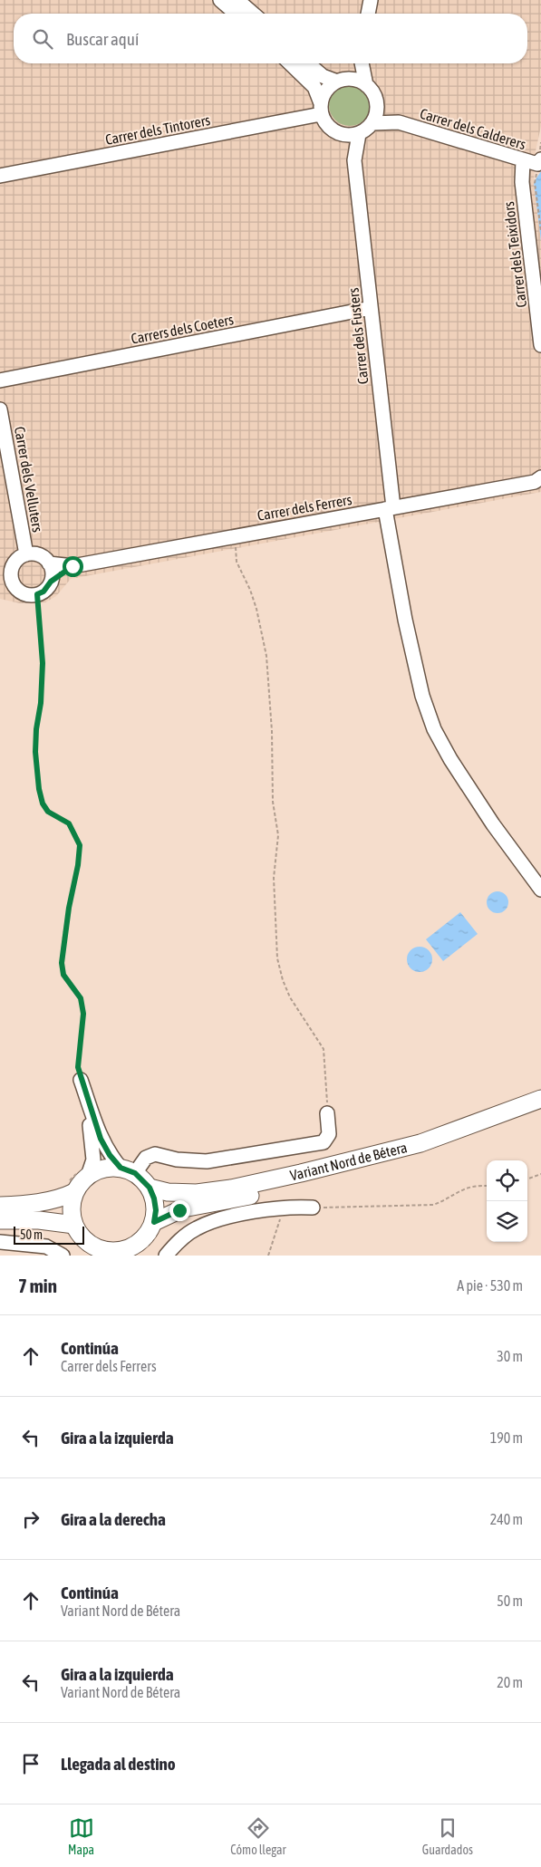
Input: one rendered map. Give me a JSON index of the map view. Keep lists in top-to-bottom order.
{
  "streets": {
    "main road": ["Variant Nord de Bétera"],
    "street": [
      "Carrer dels Calderers",
      "Carrer dels Tintorers",
      "Carrer dels Teixidors",
      "Carrers dels Coeters",
      "Carrer dels Fusters",
      "Carrer dels Velluters",
      "Carrer dels Ferrers"
    ]
  },
  "crossings": [
    ["Carrer dels Calderers", "Carrer dels Tintorers"],
    ["Carrer dels Calderers", "Carrer dels Teixidors"],
    ["Carrer dels Calderers", "Carrer dels Fusters"],
    ["Carrer dels Tintorers", "Carrer dels Fusters"],
    ["Carrers dels Coeters", "Carrer dels Fusters"],
    ["Carrer dels Fusters", "Carrer dels Ferrers"],
    ["Carrer dels Velluters", "Carrer dels Ferrers"]
  ],
  "scale_bar": "50 m",
  "page": {
    "search": "Buscar aquí",
    "scale": "50 m",
    "heading": ["7 min", "A pie · 530 m"],
    "list": [
      ["Continúa", "Carrer dels Ferrers", "30 m"],
      ["Gira a la izquierda", "190 m"],
      ["Gira a la derecha", "240 m"],
      ["Continúa", "Variant Nord de Bétera", "50 m"],
      ["Gira a la izquierda", "Variant Nord de Bétera", "20 m"],
      "Llegada al destino"
    ],
    "nav": ["Mapa", "Cómo llegar", "Guardados"]
  }
}
